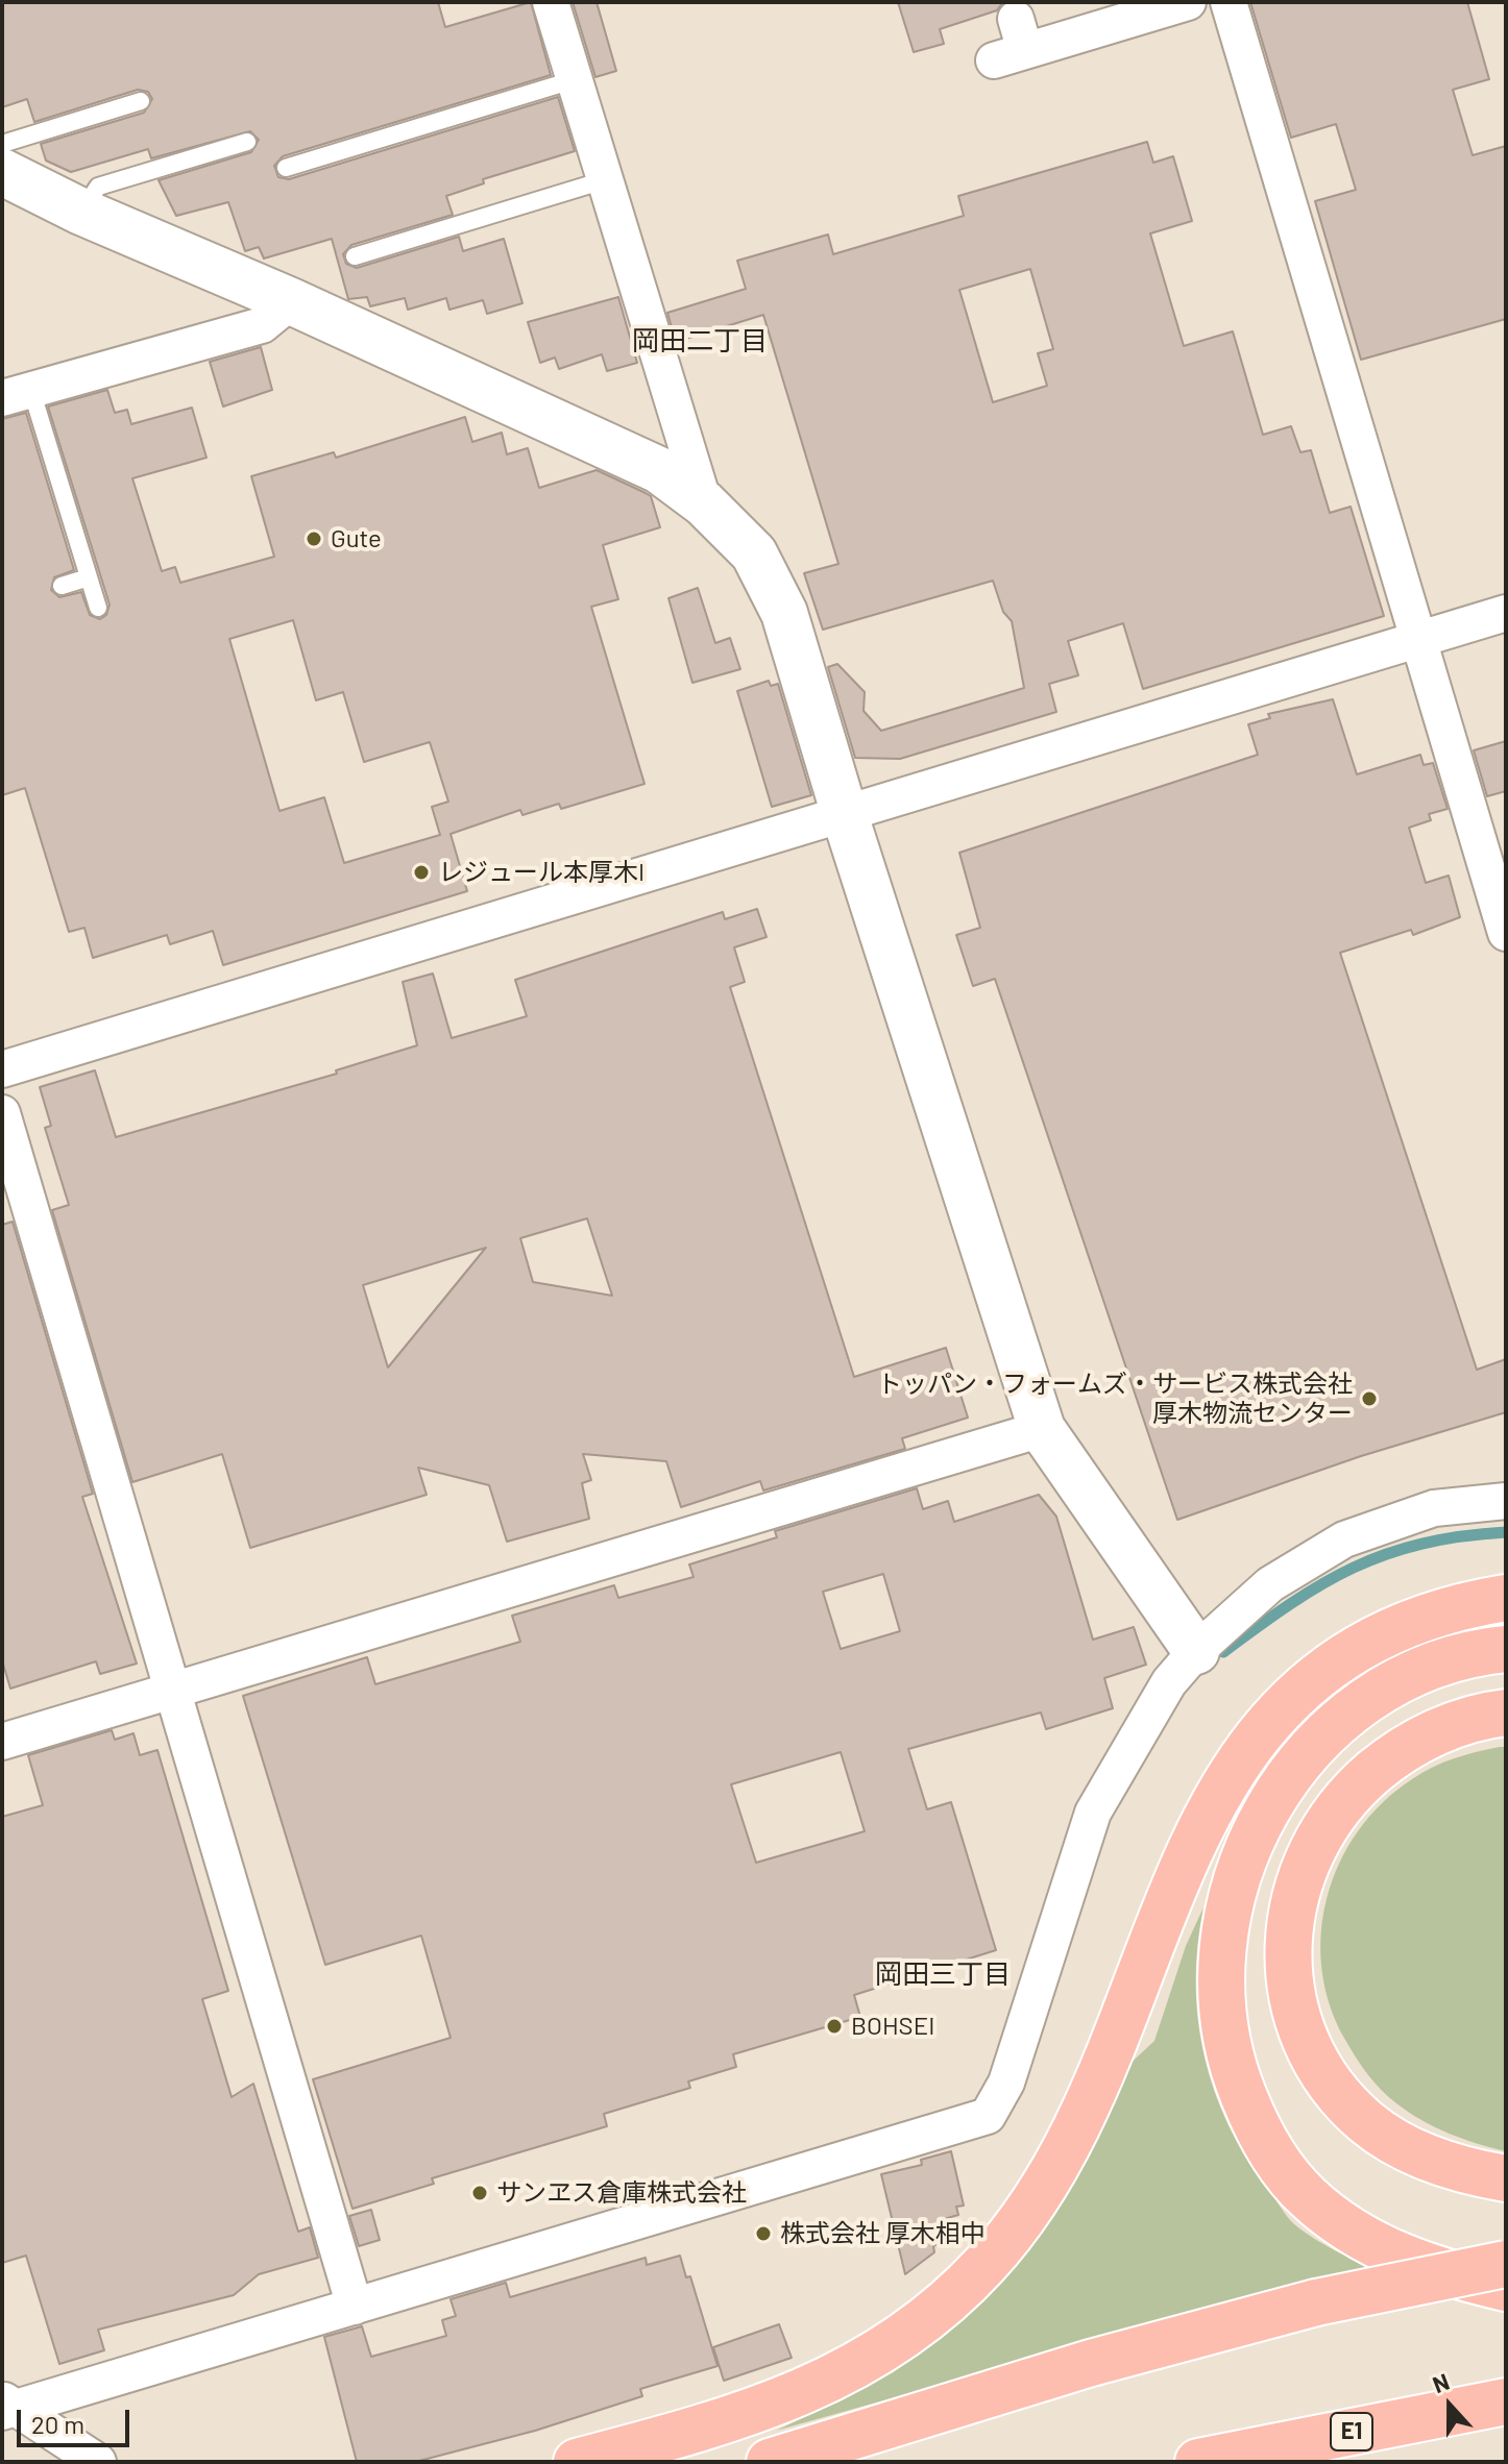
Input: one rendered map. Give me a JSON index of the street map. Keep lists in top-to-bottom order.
{
  "streets": {
    "highway": ["E1"]
  },
  "districts": ["岡田二丁目", "岡田三丁目"],
  "places": [
    "Gute",
    "レジュール本厚木I",
    "トッパン・フォームズ・サービス株式会社 厚木物流センター",
    "BOHSEI",
    "サンヱス倉庫株式会社",
    "株式会社 厚木相中"
  ],
  "scale_bar": "20 m",
  "north": "top"
}
